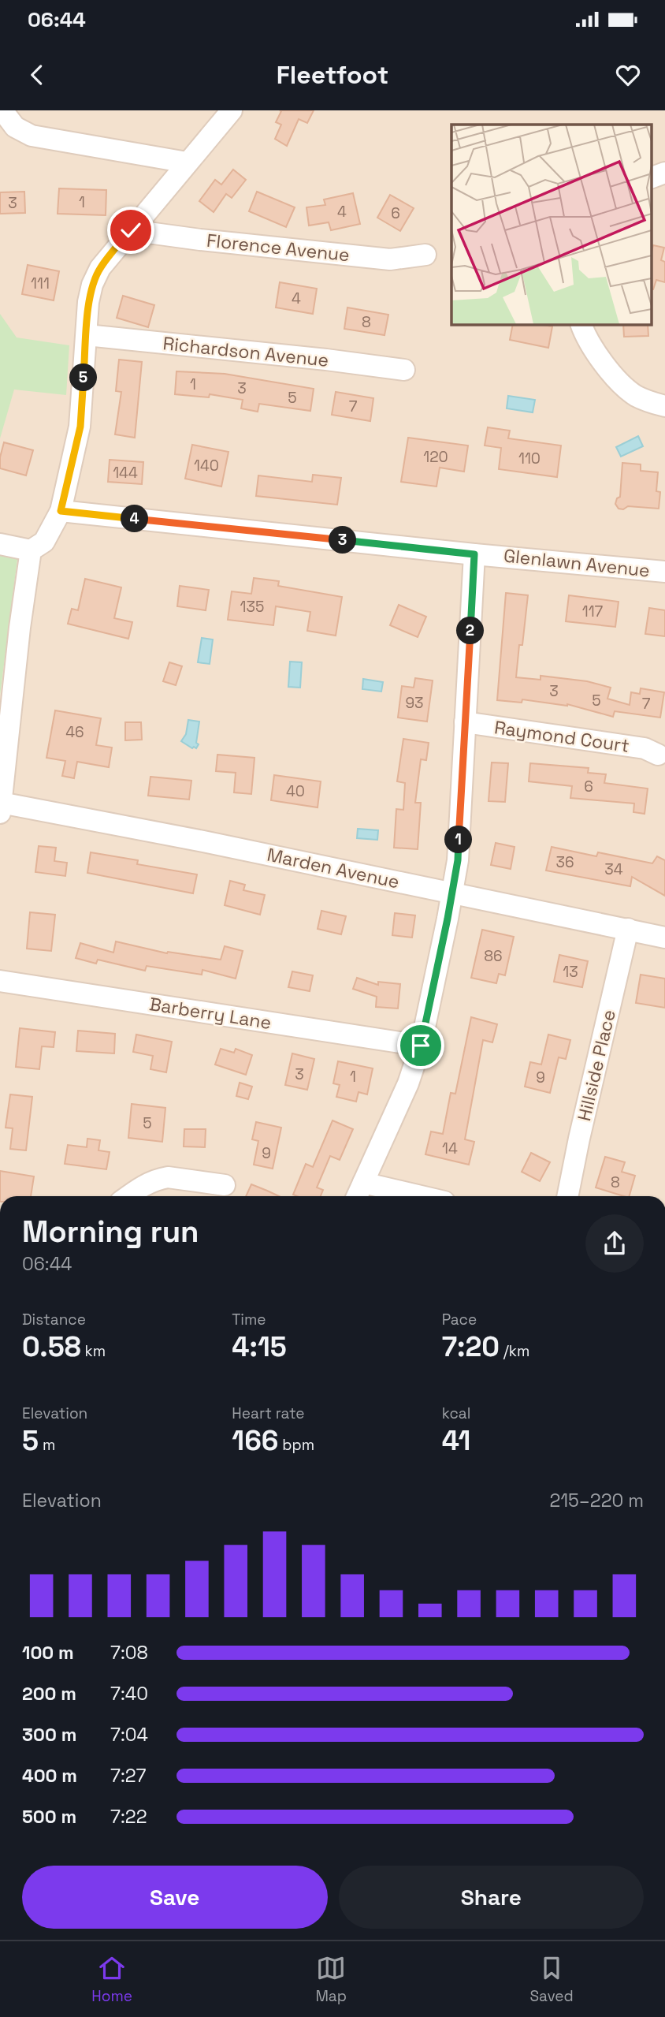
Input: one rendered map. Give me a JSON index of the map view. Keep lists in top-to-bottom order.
{
  "streets": {
    "street": [
      "Florence Avenue",
      "Richardson Avenue",
      "Glenlawn Avenue",
      "Raymond Court",
      "Marden Avenue",
      "Barberry Lane",
      "Hillside Place"
    ]
  },
  "crossings": [
    ["Marden Avenue", "Hillside Place"]
  ],
  "house_numbers": [
    "1",
    "3",
    "4",
    "6",
    "111",
    "4",
    "8",
    "1",
    "3",
    "5",
    "7",
    "120",
    "110",
    "140",
    "144",
    "135",
    "117",
    "3",
    "5",
    "93",
    "7",
    "46",
    "6",
    "40",
    "36",
    "34",
    "86",
    "13",
    "3",
    "1",
    "9",
    "5",
    "14",
    "9",
    "8"
  ],
  "page": {
    "status": "06:44",
    "header": "Fleetfoot",
    "pins": [
      "5",
      "4",
      "3",
      "2",
      "1"
    ],
    "heading": ["Morning run", "06:44"],
    "stats": [
      ["Distance", "0.58 km"],
      ["Time", "4:15"],
      ["Pace", "7:20 /km"],
      ["Elevation", "5 m"],
      ["Heart rate", "166 bpm"],
      ["kcal", "41"]
    ],
    "chart": ["Elevation", "215–220 m"],
    "list": [
      {
        "name": "100 m",
        "note": "7:08"
      },
      {
        "name": "200 m",
        "note": "7:40"
      },
      {
        "name": "300 m",
        "note": "7:04"
      },
      {
        "name": "400 m",
        "note": "7:27"
      },
      {
        "name": "500 m",
        "note": "7:22"
      }
    ],
    "buttons": ["Save", "Share"],
    "tabs": ["Home", "Map", "Saved"]
  }
}
